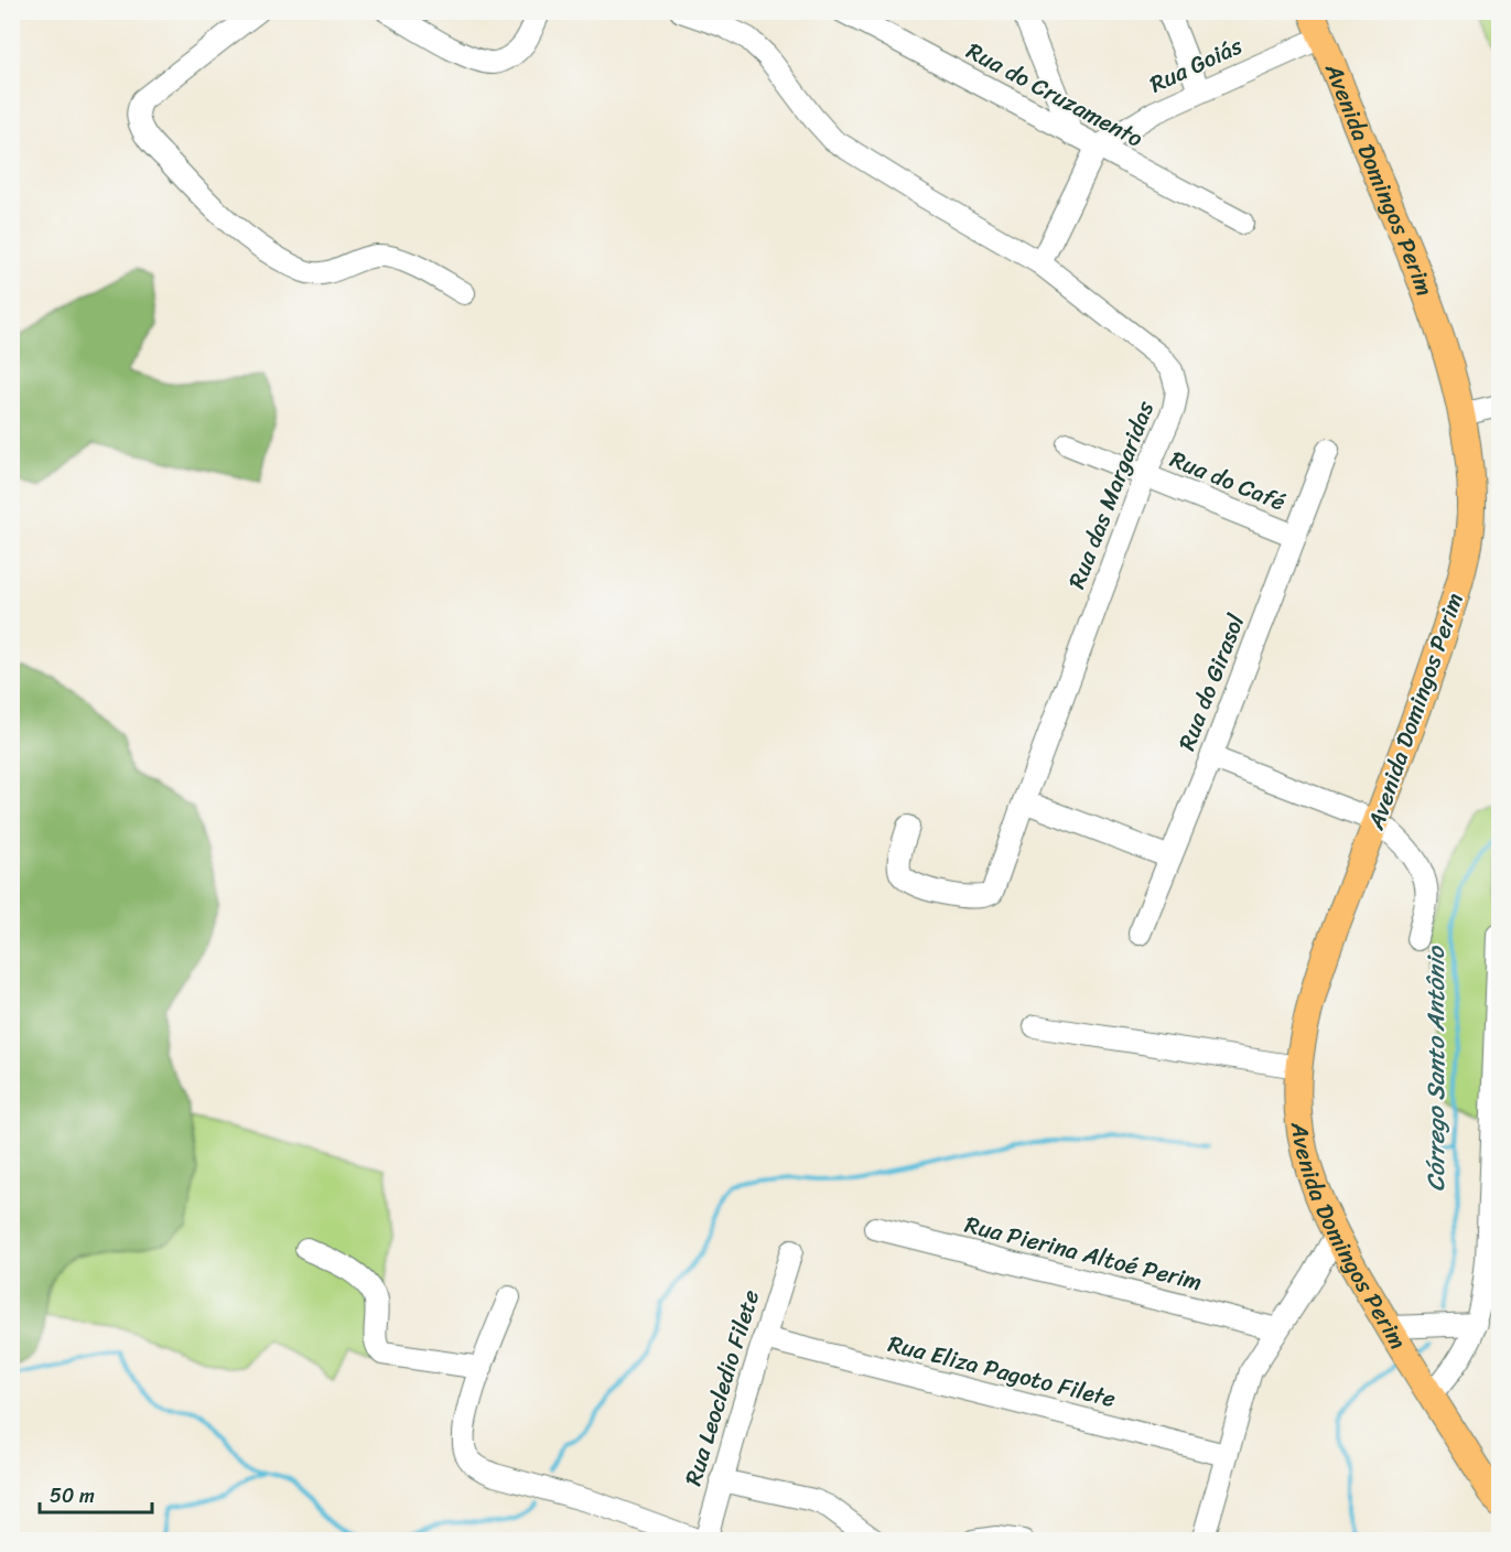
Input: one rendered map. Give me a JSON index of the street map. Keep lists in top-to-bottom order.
{
  "streets": {
    "main road": ["Avenida Domingos Perim"],
    "street": [
      "Rua Goiás",
      "Rua do Cruzamento",
      "Rua do Café",
      "Rua das Margaridas",
      "Rua do Girasol",
      "Rua Pierina Altoé Perim",
      "Rua Eliza Pagoto Filete",
      "Rua Leocledio Filete"
    ]
  },
  "crossings": [
    ["Rua Goiás", "Rua do Cruzamento"],
    ["Rua Goiás", "Avenida Domingos Perim"],
    ["Rua do Café", "Rua das Margaridas"],
    ["Rua do Café", "Rua do Girasol"],
    ["Rua Eliza Pagoto Filete", "Rua Leocledio Filete"]
  ],
  "water": ["Córrego Santo Antônio"],
  "scale_bar": "50 m"
}
